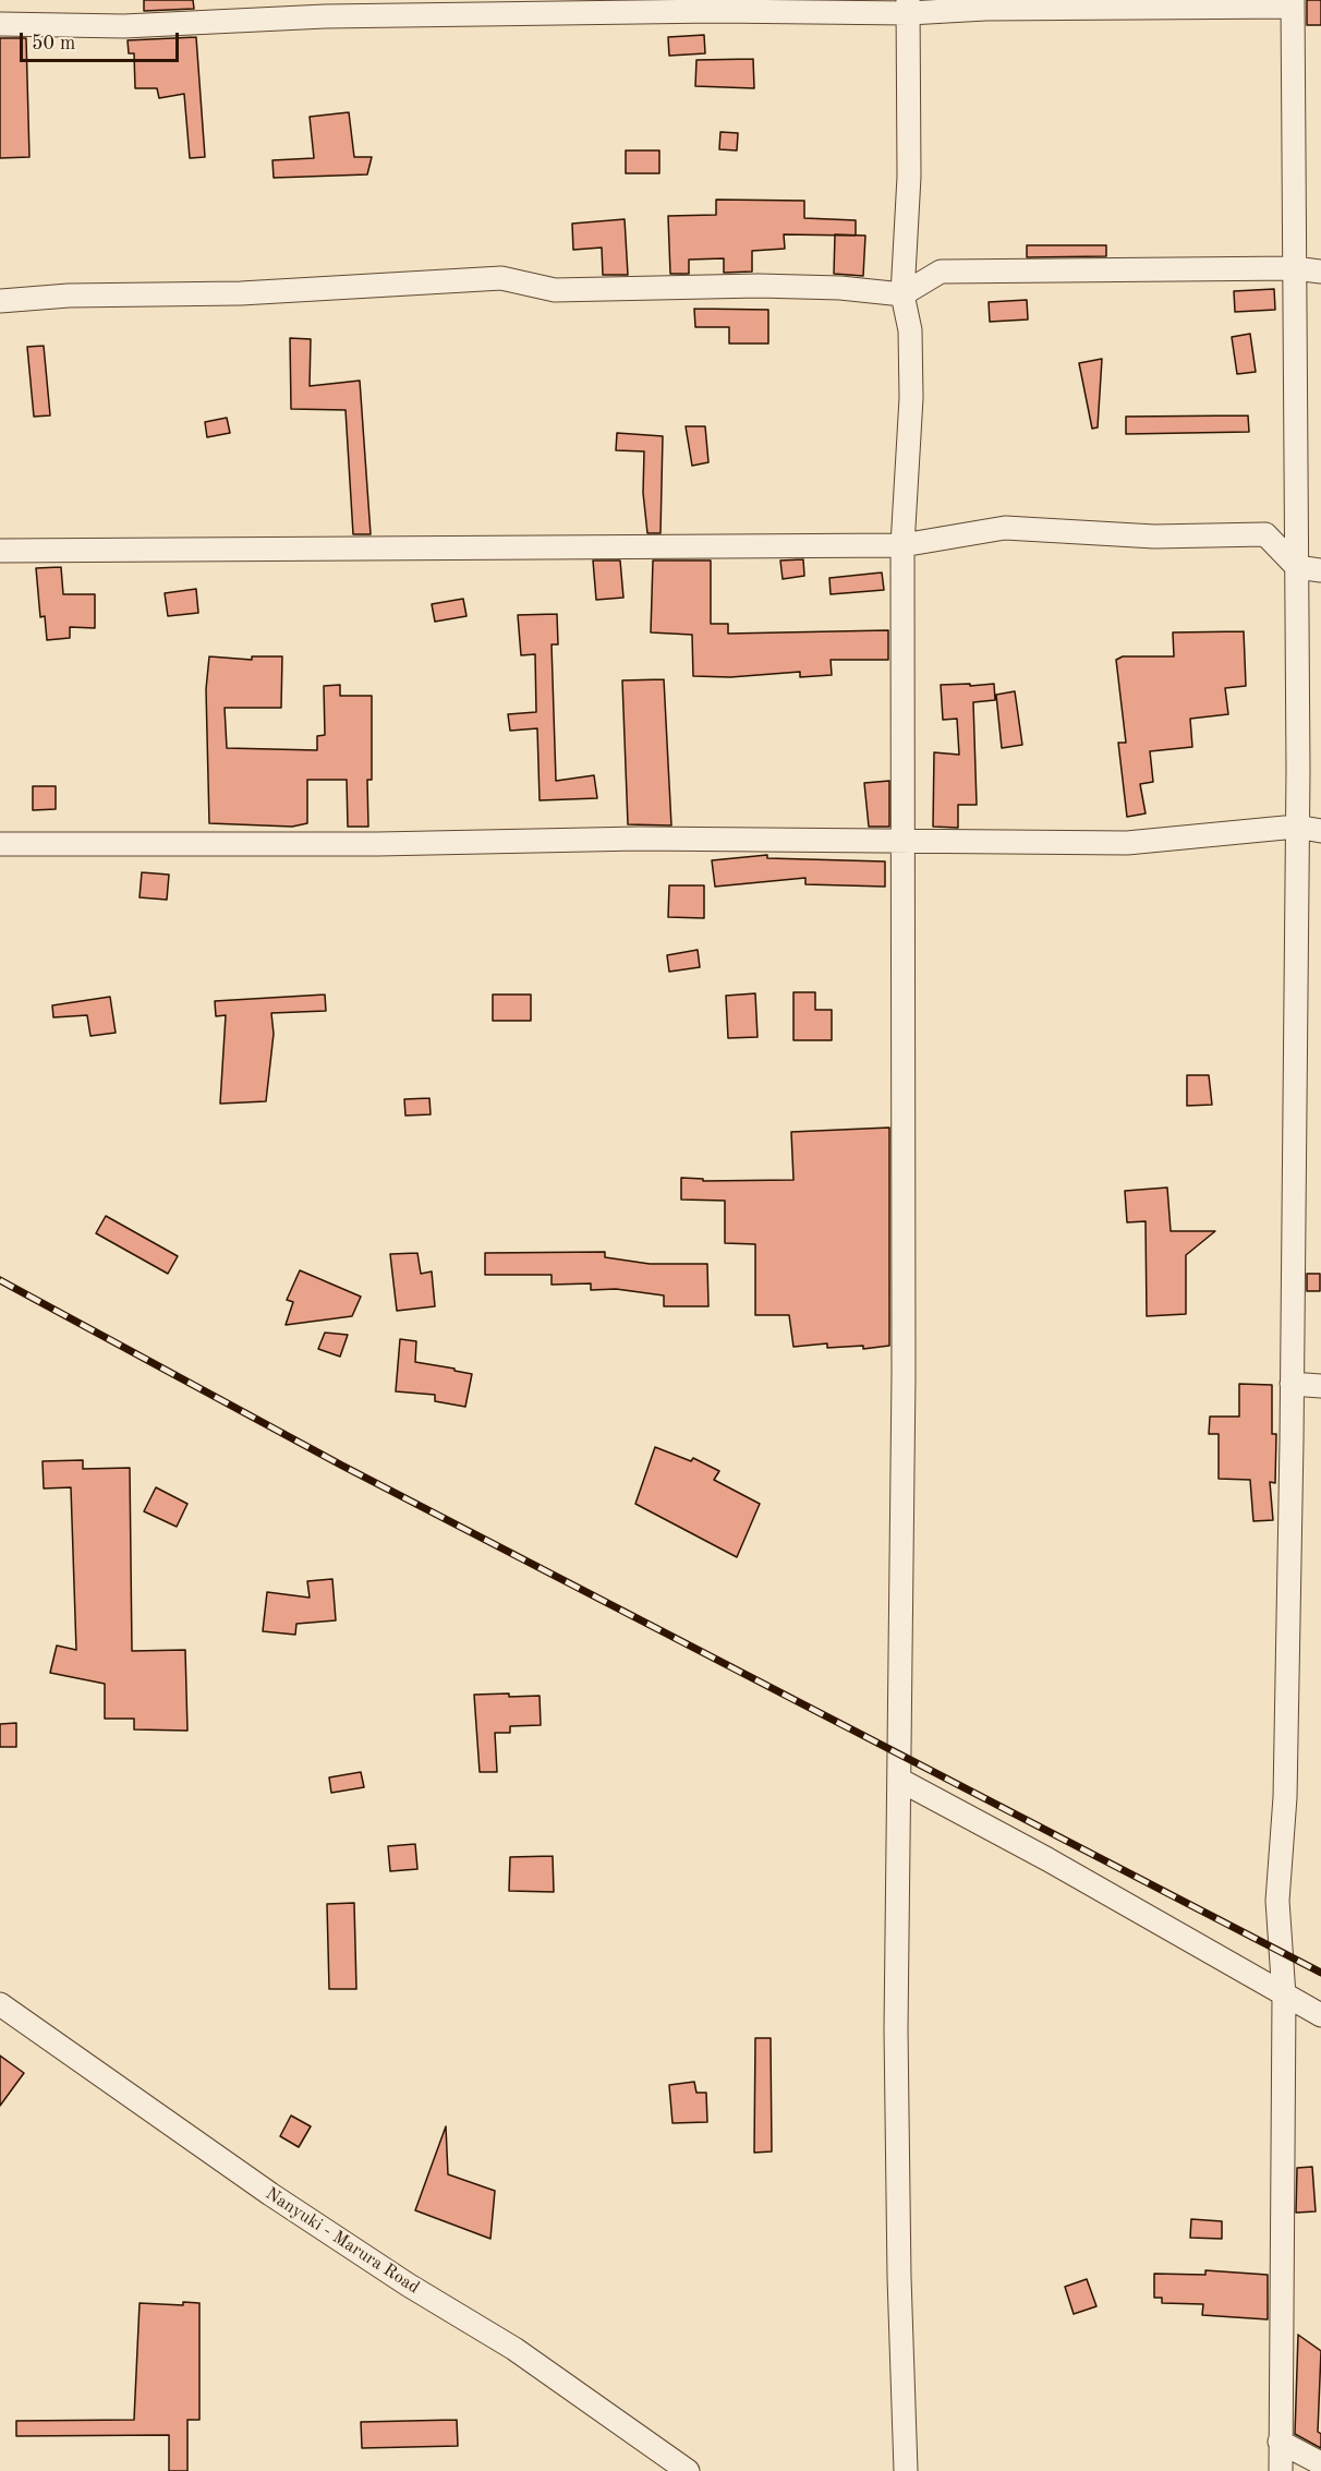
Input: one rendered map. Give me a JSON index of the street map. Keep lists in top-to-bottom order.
{
  "streets": {
    "street": ["Nanyuki - Marura Road"]
  },
  "scale_bar": "50 m"
}
